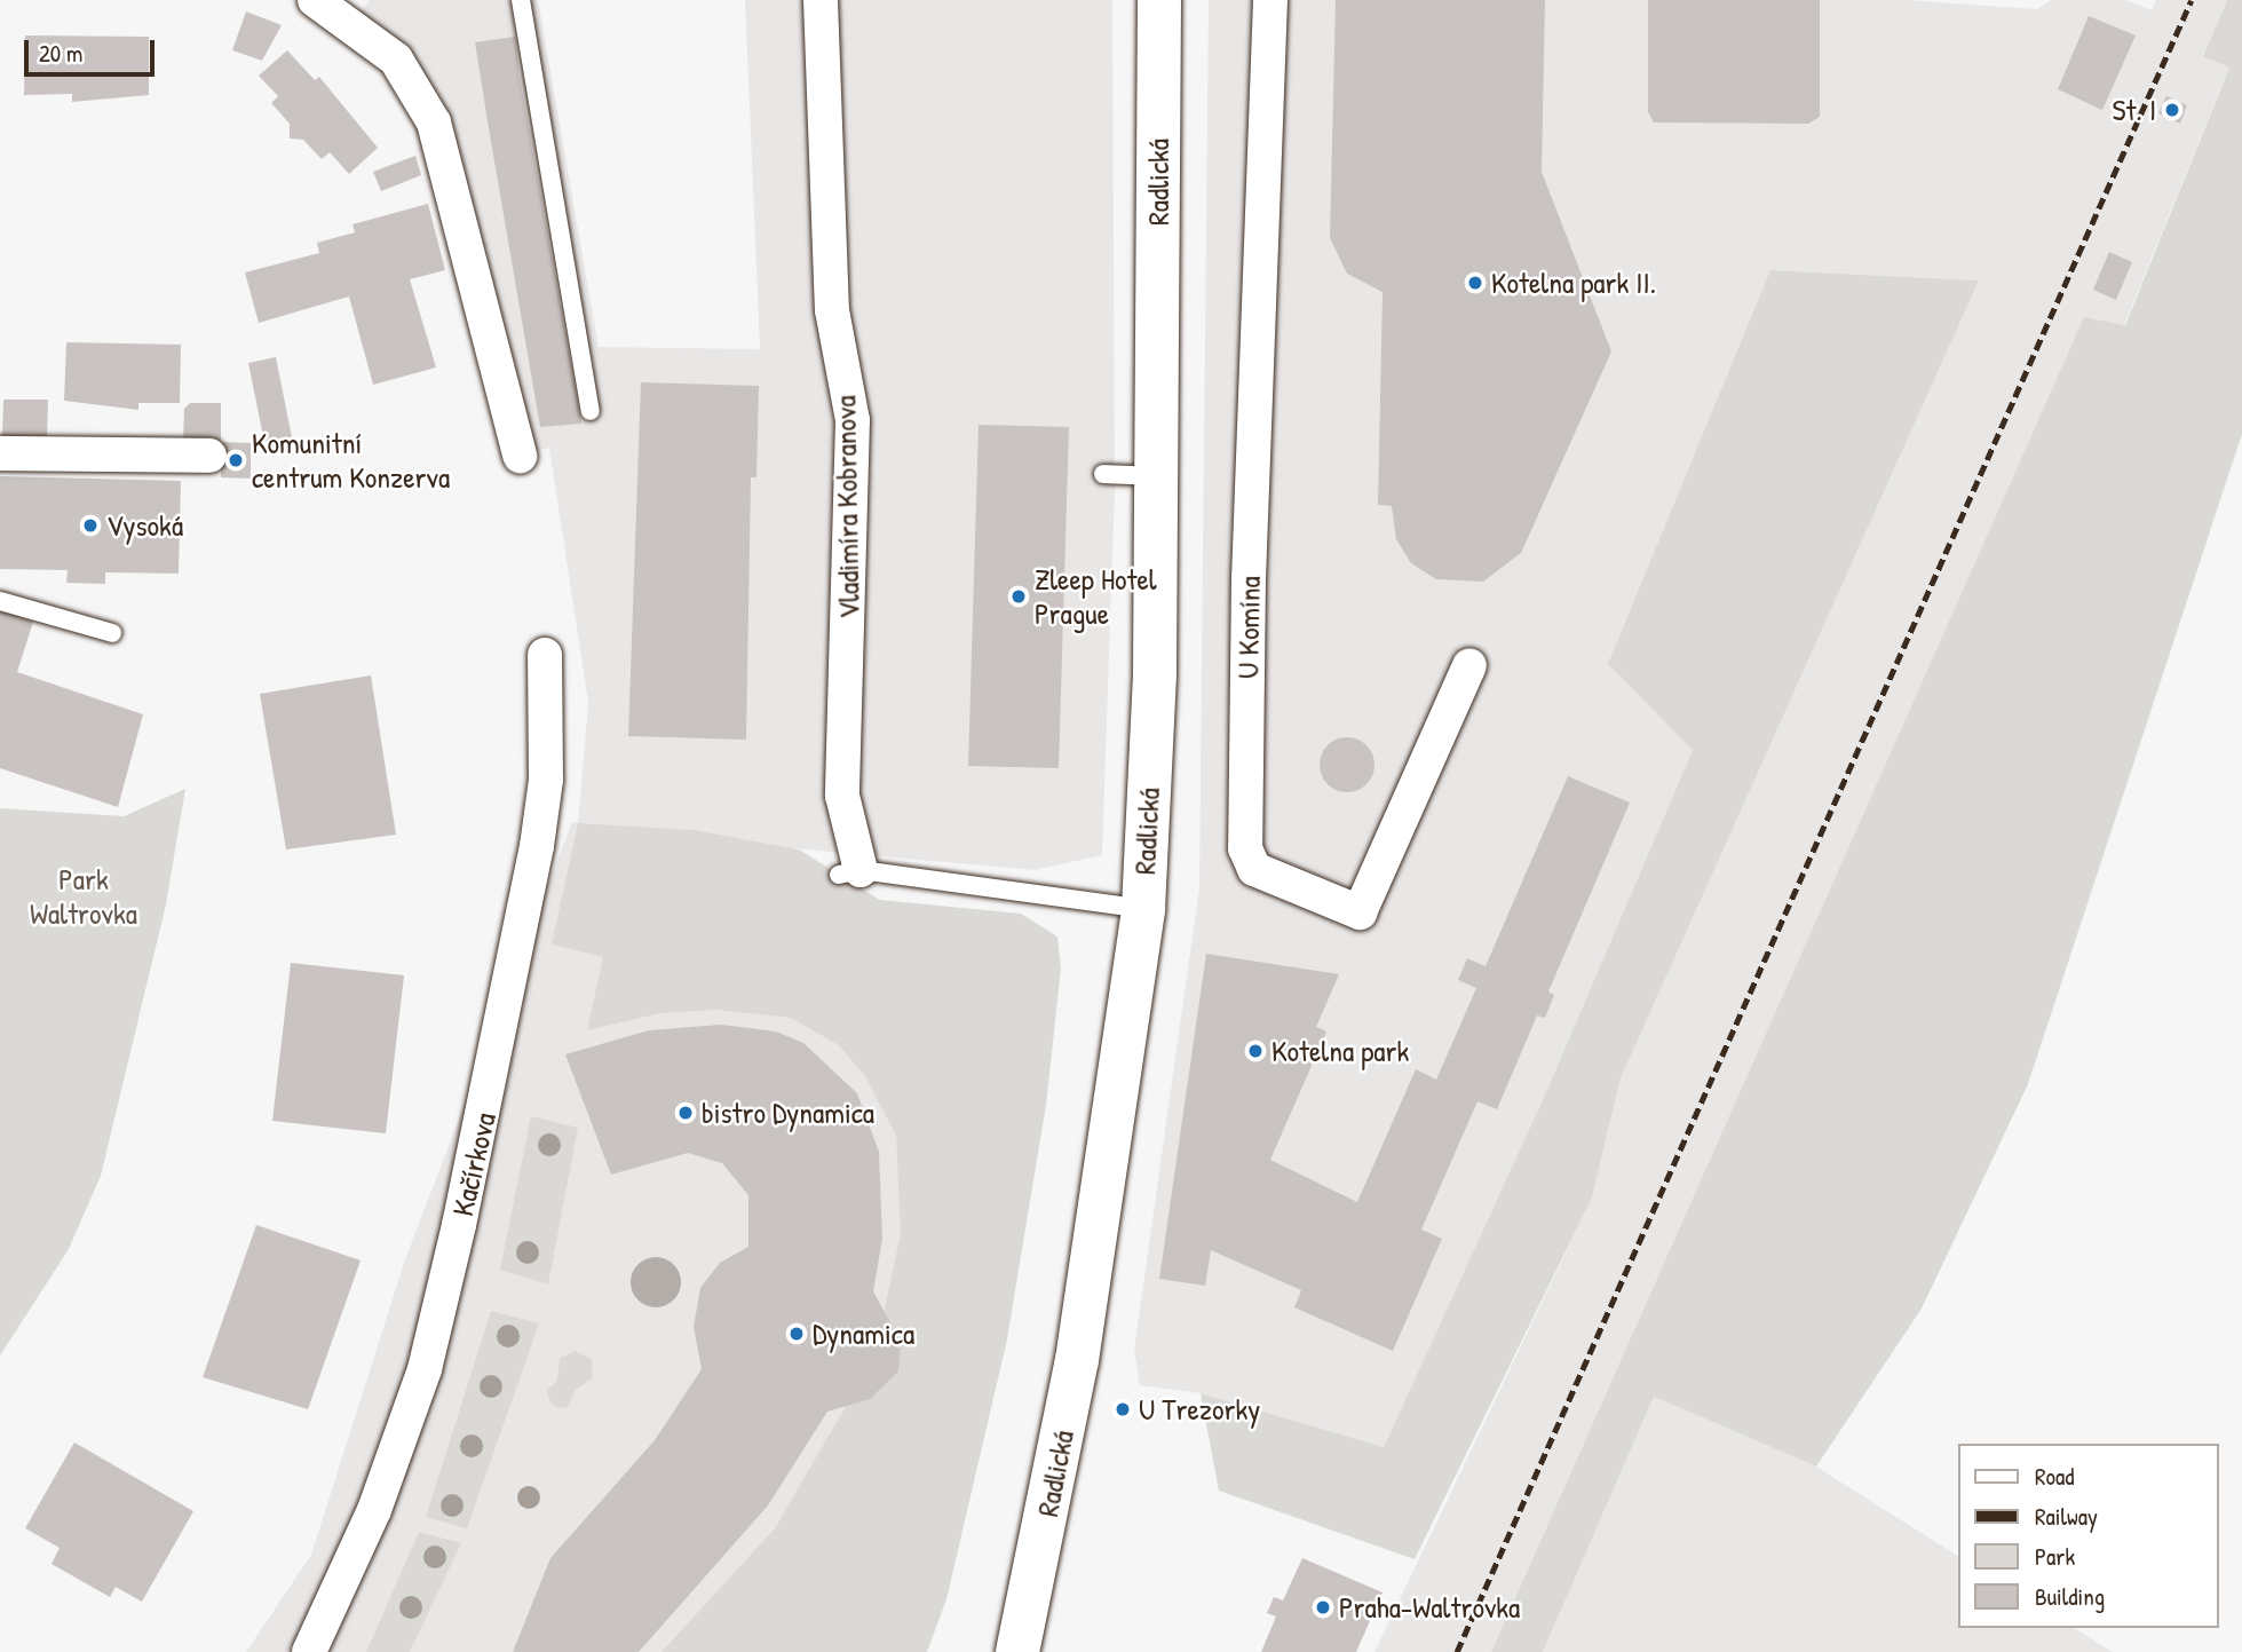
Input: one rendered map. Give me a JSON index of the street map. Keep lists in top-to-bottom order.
{
  "streets": {
    "main road": ["Radlická"],
    "street": ["Vladimíra Kobranova", "U Komína", "Kačírkova"]
  },
  "parks": ["Park Waltrovka"],
  "places": [
    "St. I",
    "Kotelna park II.",
    "Komunitní centrum Konzerva",
    "Vysoká",
    "Zleep Hotel Prague",
    "Kotelna park",
    "bistro Dynamica",
    "Dynamica",
    "U Trezorky",
    "Praha-Waltrovka"
  ],
  "legend": [
    "Road",
    "Railway",
    "Park",
    "Building"
  ],
  "scale_bar": "20 m"
}
